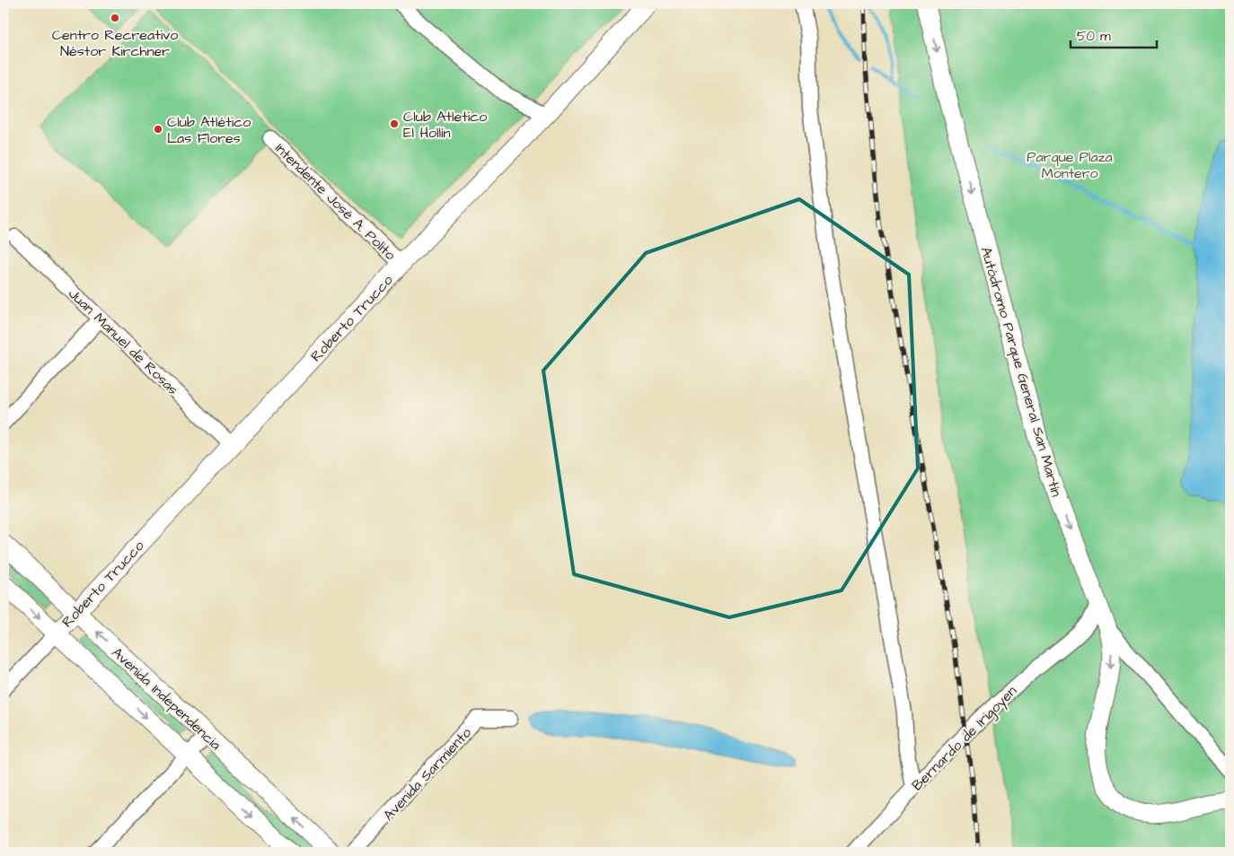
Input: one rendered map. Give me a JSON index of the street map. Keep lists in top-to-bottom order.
{
  "streets": {
    "main road": ["Roberto Trucco", "Autódromo Parque General San Martín", "Avenida Independencia"],
    "street": [
      "Intendente José A. Polito",
      "Juan Manuel de Rosas",
      "Bernardo de Irigoyen",
      "Avenida Sarmiento"
    ]
  },
  "crossings": [
    ["Intendente José A. Polito", "Roberto Trucco"],
    ["Roberto Trucco", "Juan Manuel de Rosas"],
    ["Roberto Trucco", "Avenida Independencia"],
    ["Autódromo Parque General San Martín", "Bernardo de Irigoyen"]
  ],
  "one_way": ["Autódromo Parque General San Martín"],
  "parks": ["Parque Plaza Montero"],
  "places": ["Centro Recreativo Néstor Kirchner", "Club Atletico El Hollín", "Club Atlético Las Flores"],
  "scale_bar": "50 m"
}
